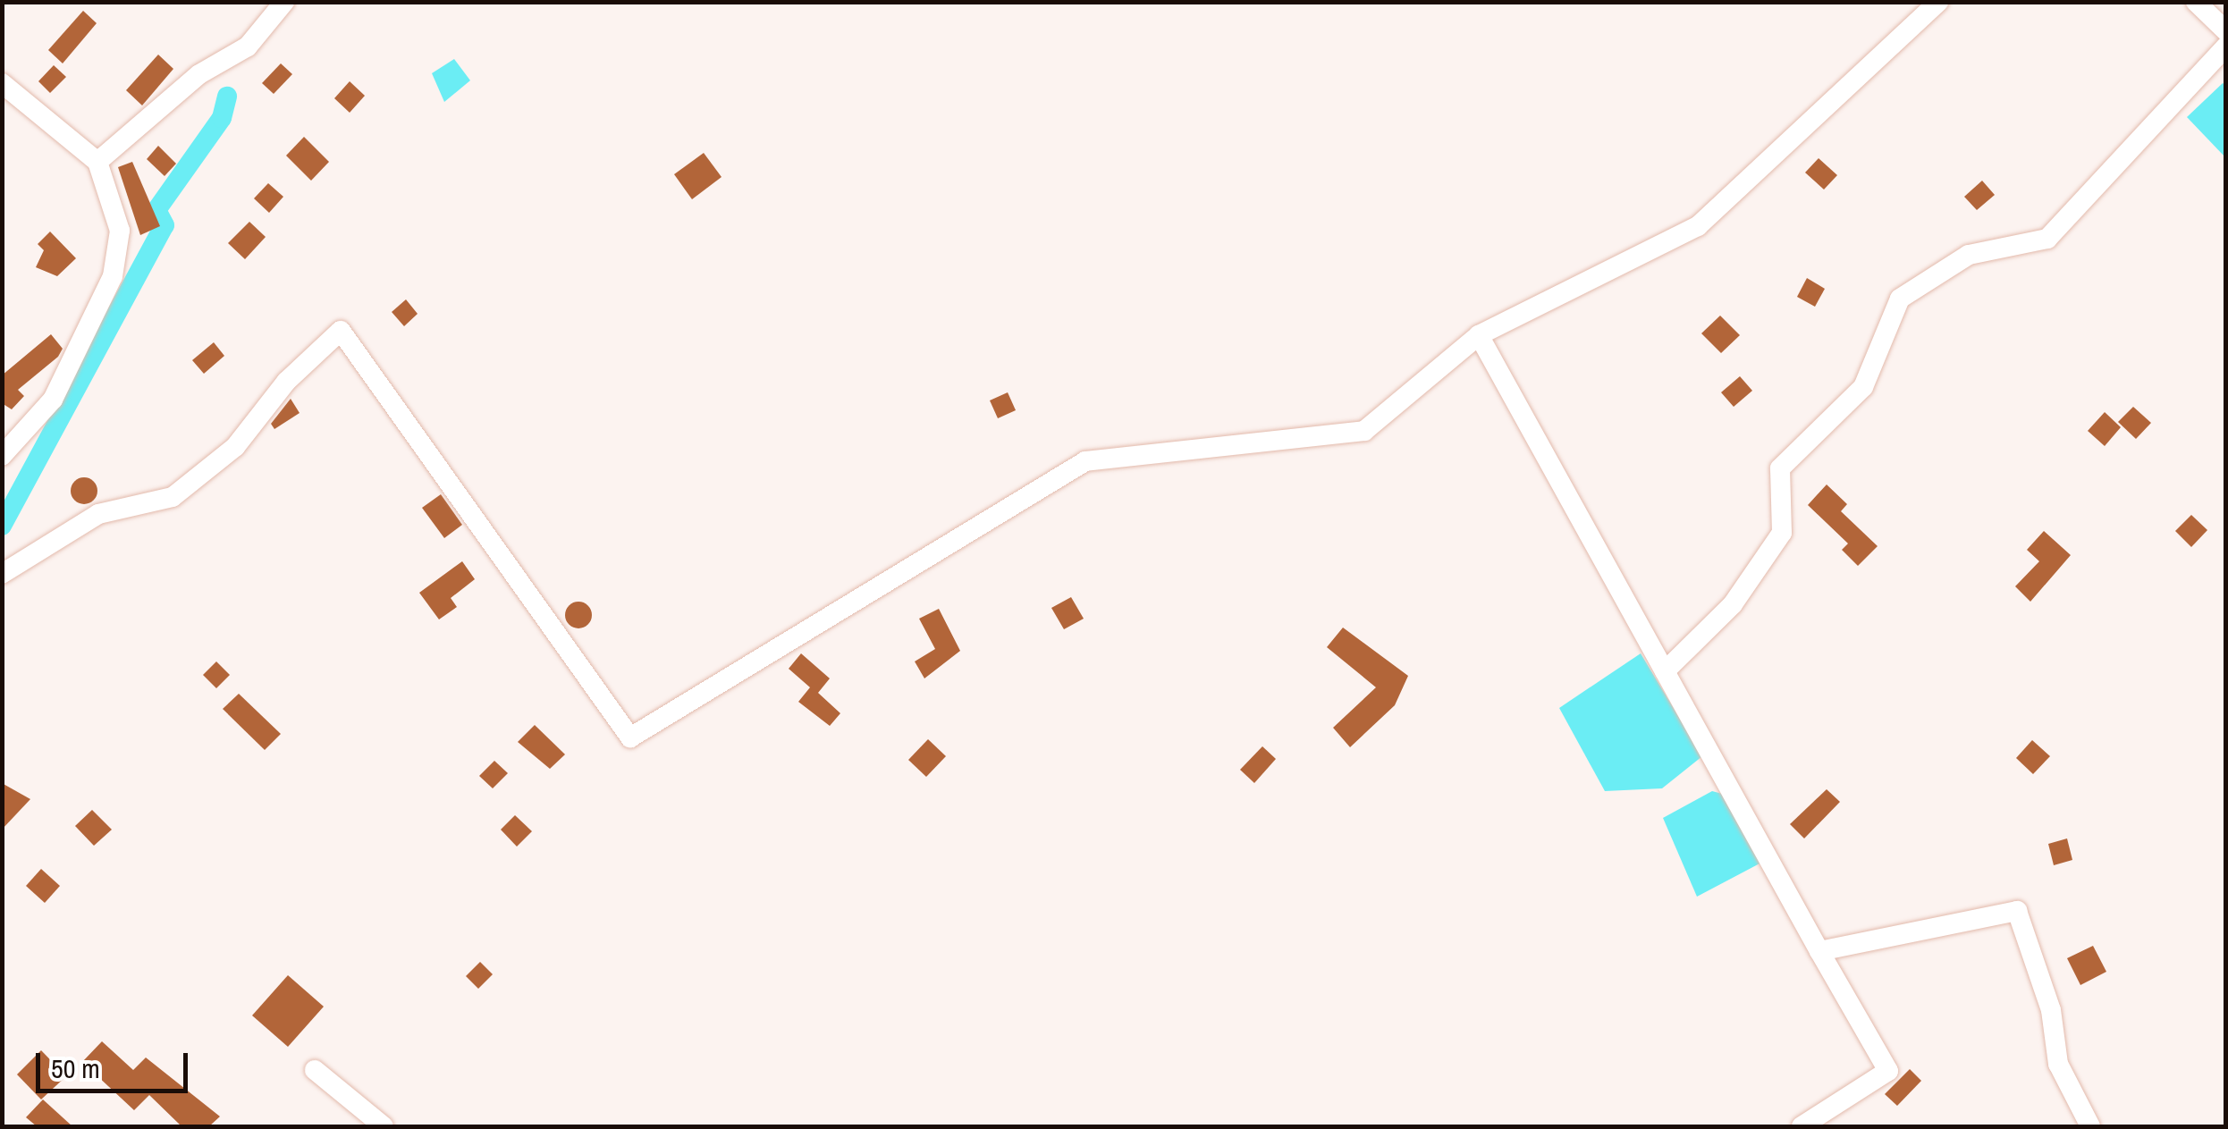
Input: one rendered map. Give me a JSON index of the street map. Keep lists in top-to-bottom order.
{
  "scale_bar": "50 m"
}
